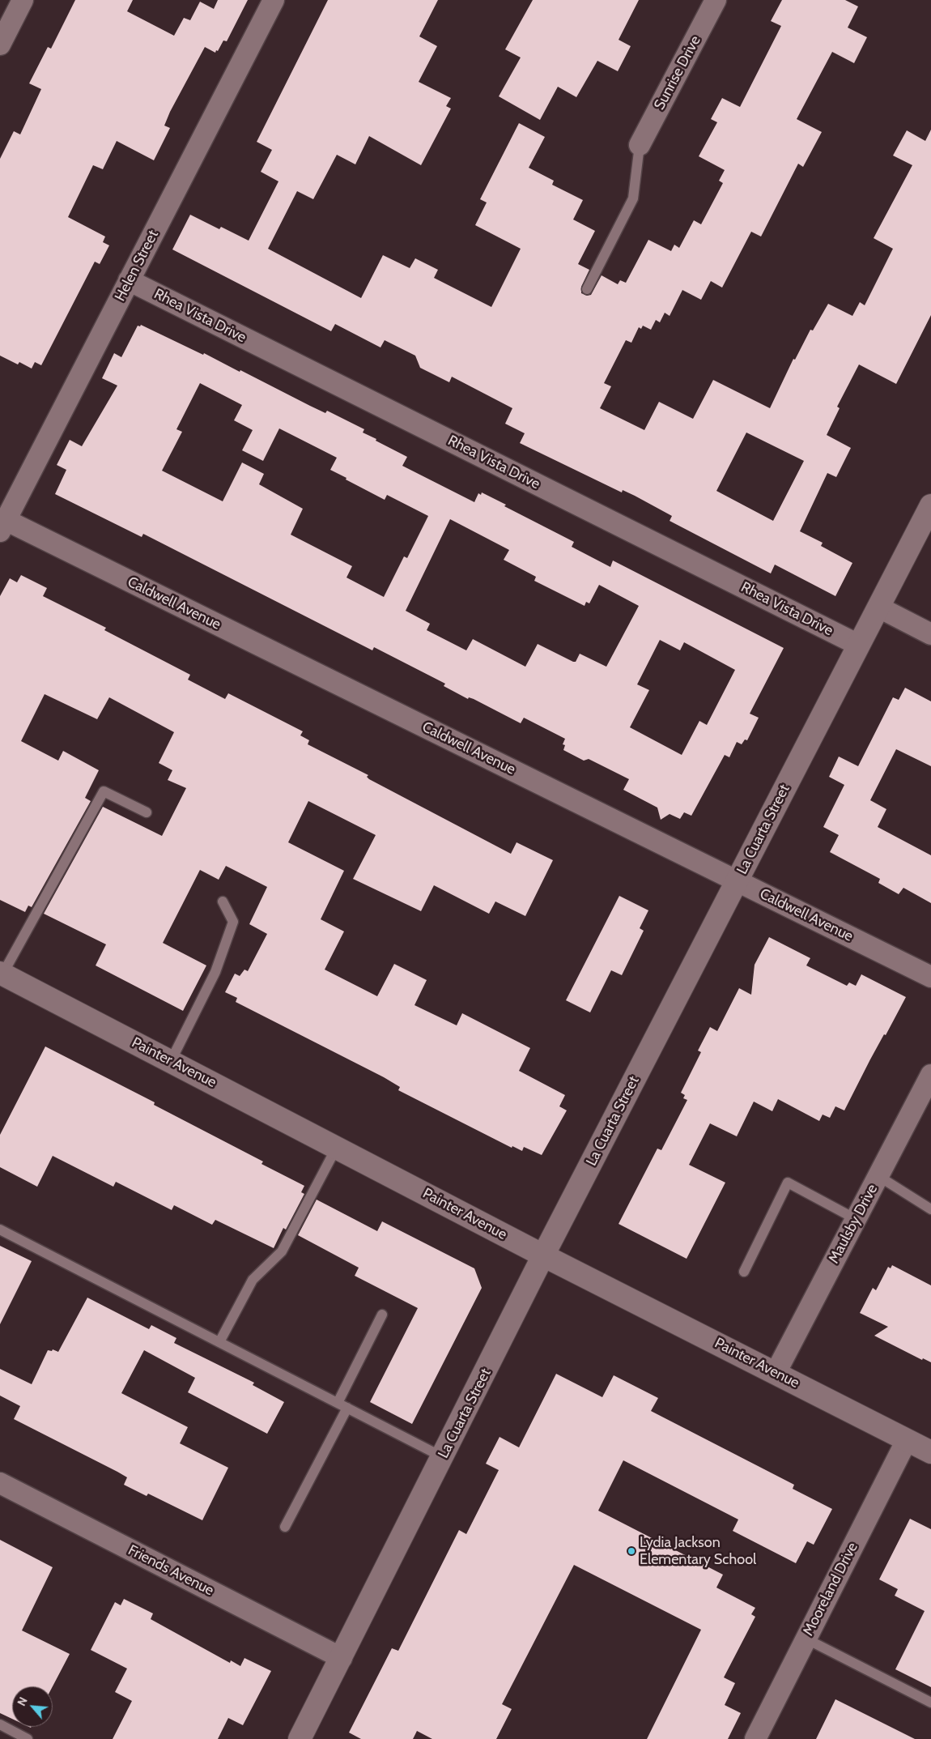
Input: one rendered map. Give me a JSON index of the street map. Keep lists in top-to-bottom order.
{
  "streets": {
    "street": [
      "Sunrise Drive",
      "Helen Street",
      "Rhea Vista Drive",
      "Caldwell Avenue",
      "La Cuarta Street",
      "Painter Avenue",
      "Maulsby Drive",
      "Friends Avenue",
      "Mooreland Drive"
    ]
  },
  "crossings": [
    ["Helen Street", "Rhea Vista Drive"],
    ["Helen Street", "Caldwell Avenue"],
    ["Rhea Vista Drive", "La Cuarta Street"],
    ["Caldwell Avenue", "La Cuarta Street"],
    ["La Cuarta Street", "Painter Avenue"],
    ["La Cuarta Street", "Friends Avenue"],
    ["Painter Avenue", "Maulsby Drive"],
    ["Painter Avenue", "Mooreland Drive"]
  ],
  "places": ["Lydia Jackson Elementary School"],
  "north": "top left"
}
